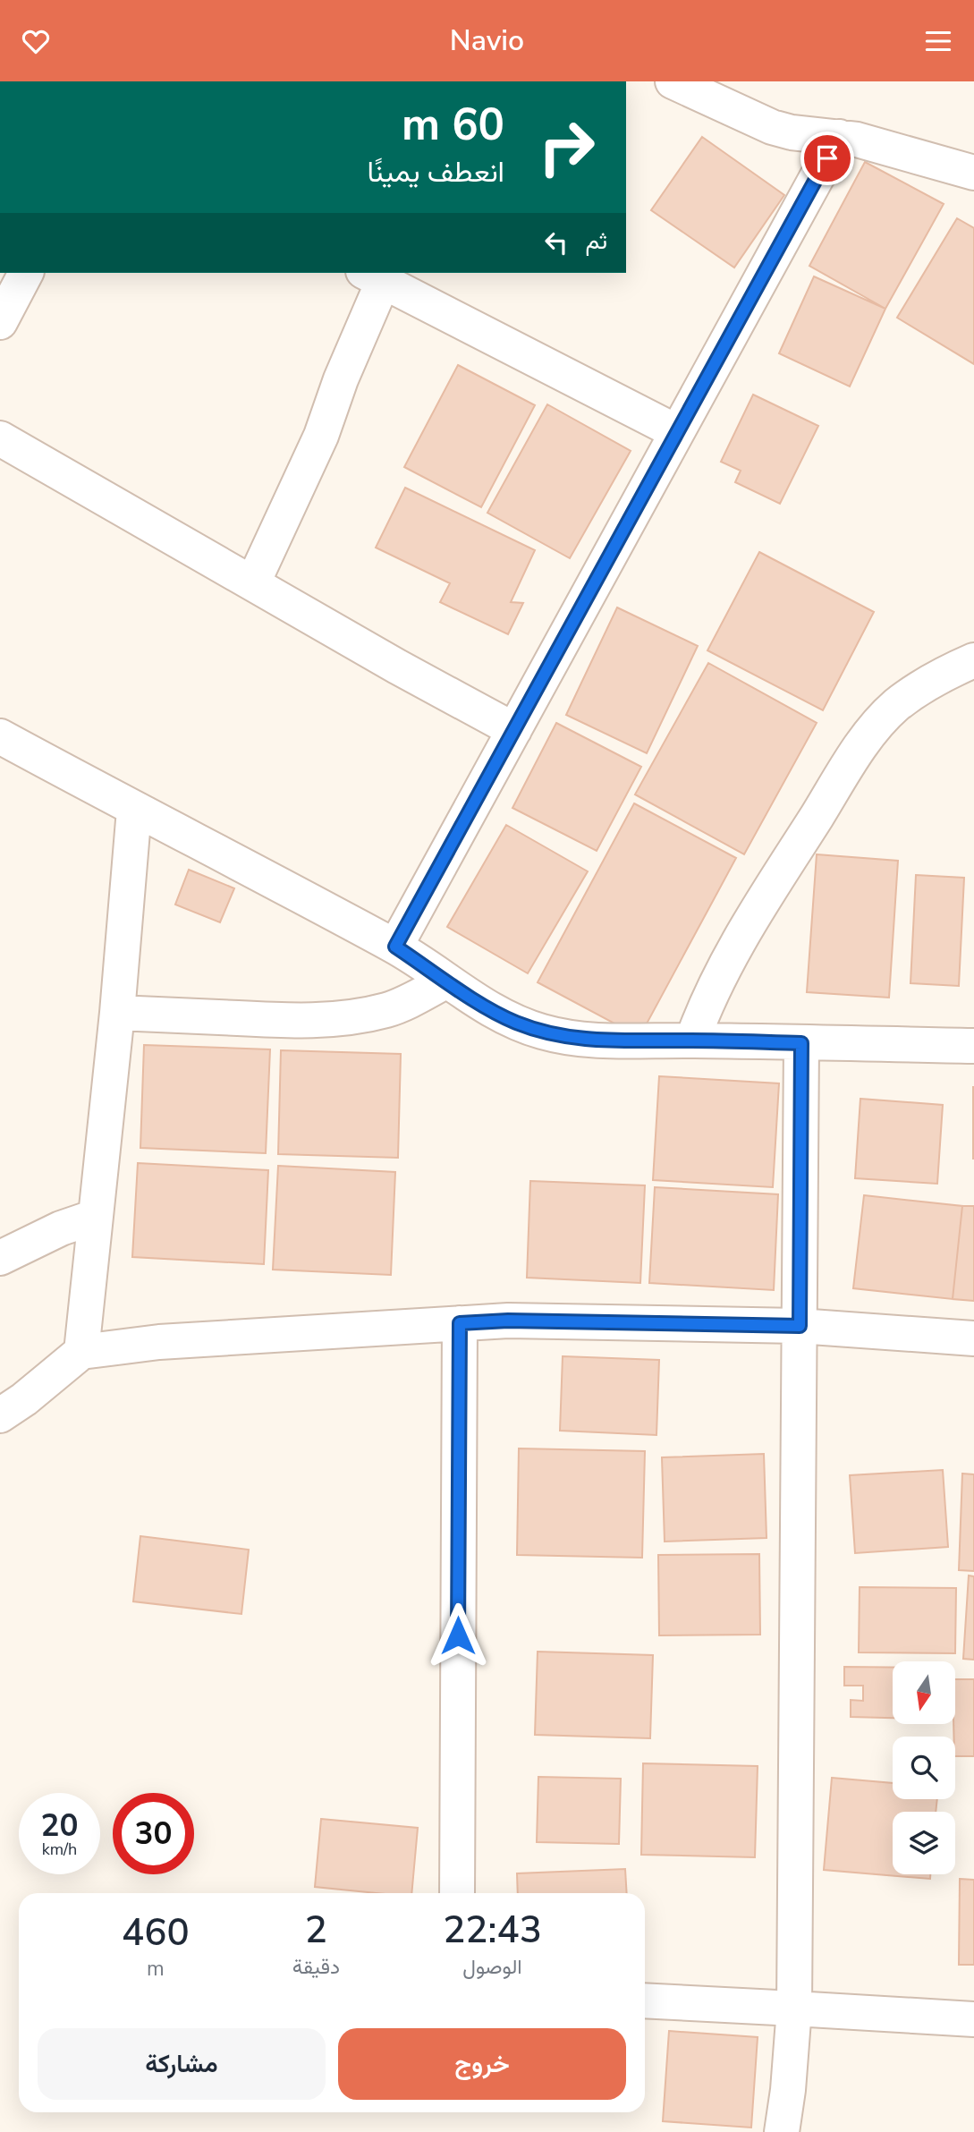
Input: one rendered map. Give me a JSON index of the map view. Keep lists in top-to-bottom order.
{
  "north": "bottom",
  "page": {
    "header": "Navio",
    "turn": ["60 m", "انعطف يمينًا"],
    "then": "ثم",
    "speed": "20 km/h",
    "limit": "30",
    "eta": [
      "22:43",
      "الوصول",
      "2",
      "دقيقة",
      "460",
      "m"
    ],
    "buttons": ["خروج", "مشاركة"]
  }
}
